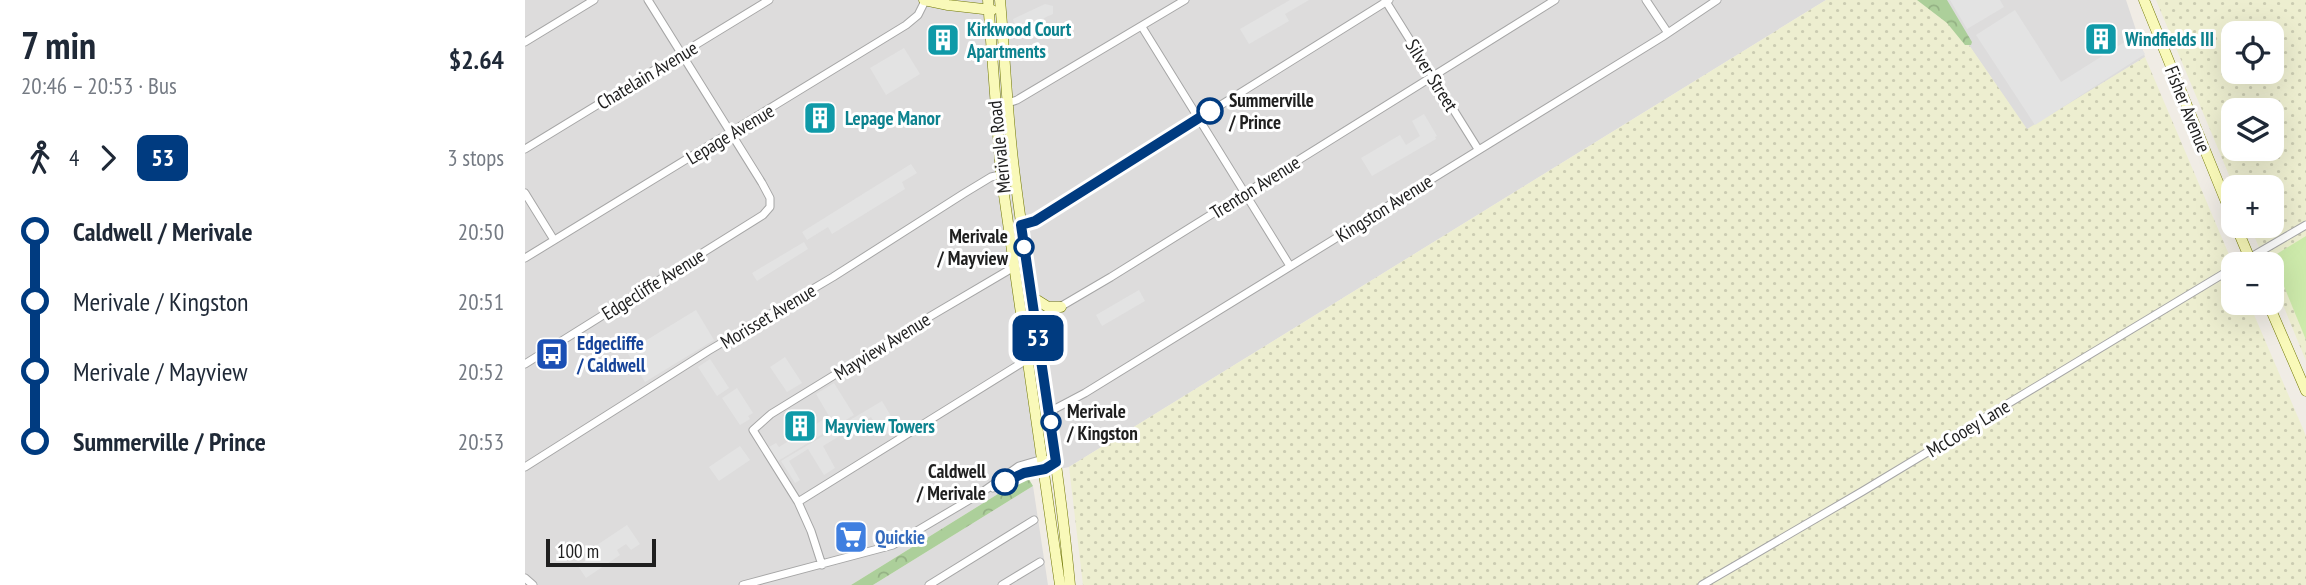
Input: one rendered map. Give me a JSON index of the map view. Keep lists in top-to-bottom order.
{
  "streets": {
    "main road": ["Fisher Avenue", "Merivale Road"],
    "street": [
      "Chatelain Avenue",
      "Silver Street",
      "Lepage Avenue",
      "Trenton Avenue",
      "Kingston Avenue",
      "Edgecliffe Avenue",
      "Morisset Avenue",
      "Mayview Avenue",
      "McCooey Lane"
    ]
  },
  "crossings": [
    ["Silver Street", "Trenton Avenue"],
    ["Silver Street", "Kingston Avenue"],
    ["Lepage Avenue", "Edgecliffe Avenue"],
    ["Merivale Road", "Trenton Avenue"],
    ["Merivale Road", "Kingston Avenue"],
    ["Merivale Road", "Morisset Avenue"],
    ["Merivale Road", "Mayview Avenue"]
  ],
  "places": {
    "building": [
      "Windfields III",
      "Kirkwood Court Apartments",
      "Lepage Manor",
      "Mayview Towers"
    ],
    "other": [
      "Summerville / Prince",
      "Merivale / Mayview",
      "Merivale / Kingston",
      "Caldwell / Merivale"
    ],
    "bus stop": ["Edgecliffe / Caldwell"],
    "supermarket": ["Quickie"]
  },
  "lines": ["bus line 53"],
  "scale_bar": "100 m",
  "page": {
    "heading": ["7 min", "20:46 – 20:53 · Bus", "$2.64"],
    "on_map": "53",
    "map_buttons": ["+", "−"],
    "legs": ["4", "53", "3 stops"],
    "list": [
      {
        "name": "Caldwell / Merivale",
        "value": "20:50"
      },
      {
        "name": "Merivale / Kingston",
        "value": "20:51"
      },
      {
        "name": "Merivale / Mayview",
        "value": "20:52"
      },
      {
        "name": "Summerville / Prince",
        "value": "20:53"
      }
    ],
    "scale": "100 m"
  }
}
